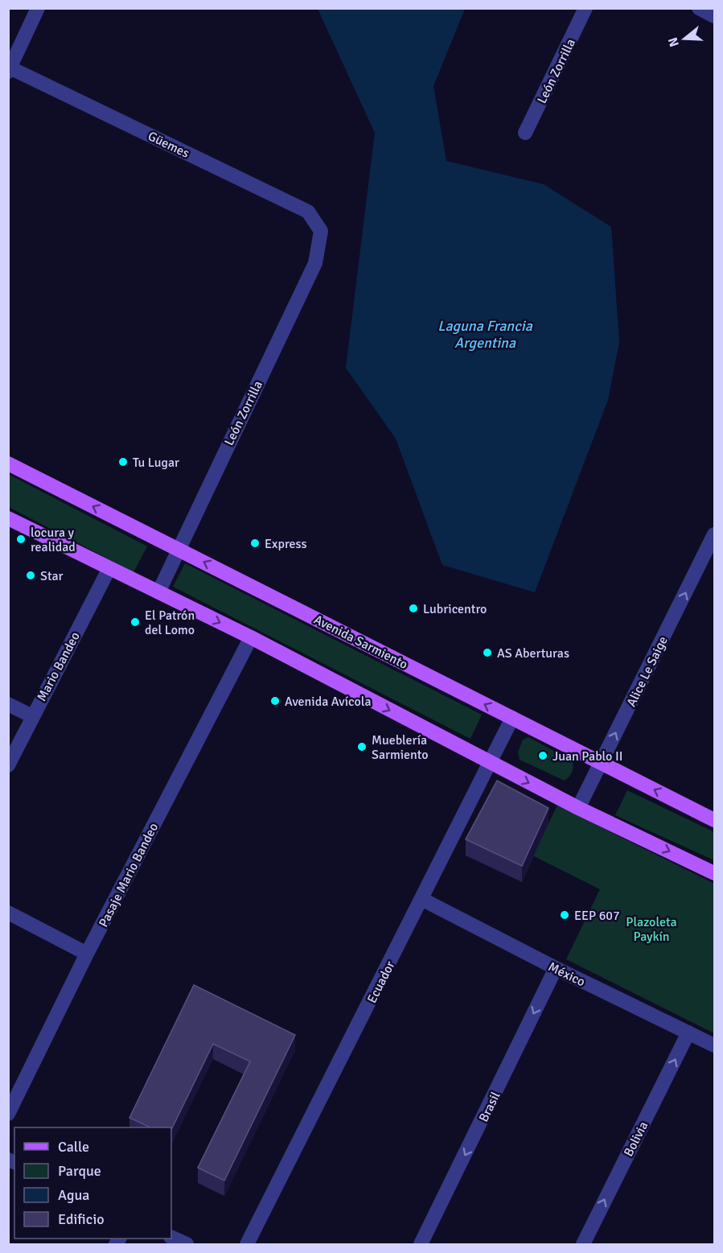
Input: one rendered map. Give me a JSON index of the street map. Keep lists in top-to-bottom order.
{
  "streets": {
    "main road": ["Avenida Sarmiento"],
    "street": [
      "León Zorrilla",
      "Güemes",
      "Mario Bandeo",
      "Alice Le Saige",
      "Pasaje Mario Bandeo",
      "México",
      "Ecuador",
      "Brasil",
      "Bolivia"
    ]
  },
  "crossings": [
    ["León Zorrilla", "Güemes"],
    ["León Zorrilla", "Avenida Sarmiento"],
    ["Avenida Sarmiento", "Alice Le Saige"],
    ["Avenida Sarmiento", "Ecuador"],
    ["México", "Ecuador"],
    ["México", "Brasil"],
    ["México", "Bolivia"]
  ],
  "one_way": ["Alice Le Saige", "Brasil", "Bolivia"],
  "water": ["Laguna Francia Argentina"],
  "parks": ["Plazoleta Paykín"],
  "places": [
    "Tu Lugar",
    "locura y realidad",
    "Express",
    "Star",
    "Lubricentro",
    "El Patrón del Lomo",
    "AS Aberturas",
    "Avenida Avícola",
    "Mueblería Sarmiento",
    "Juan Pablo II",
    "EEP 607"
  ],
  "legend": [
    "Calle",
    "Parque",
    "Agua",
    "Edificio"
  ],
  "north": "left"
}
